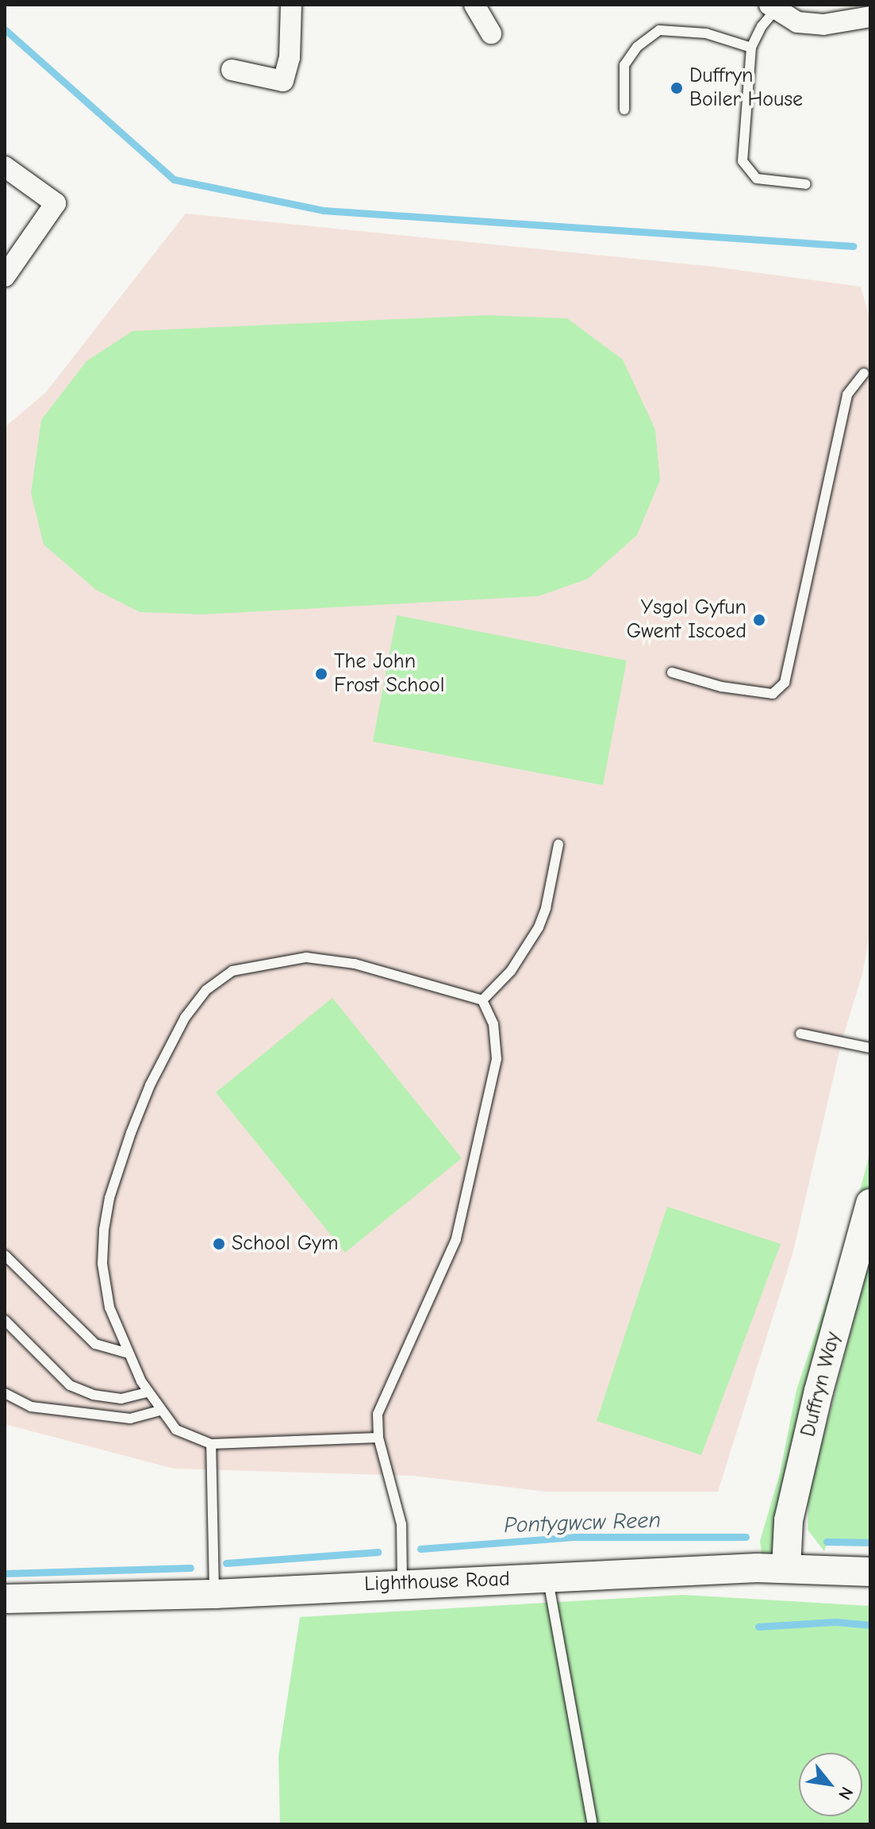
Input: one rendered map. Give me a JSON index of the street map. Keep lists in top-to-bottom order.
{
  "streets": {
    "main road": ["Duffryn Way", "Lighthouse Road"]
  },
  "crossings": [
    ["Duffryn Way", "Lighthouse Road"]
  ],
  "water": ["Pontygwcw Reen"],
  "places": [
    "Duffryn Boiler House",
    "Ysgol Gyfun Gwent Iscoed",
    "The John Frost School",
    "School Gym"
  ],
  "north": "bottom right"
}
